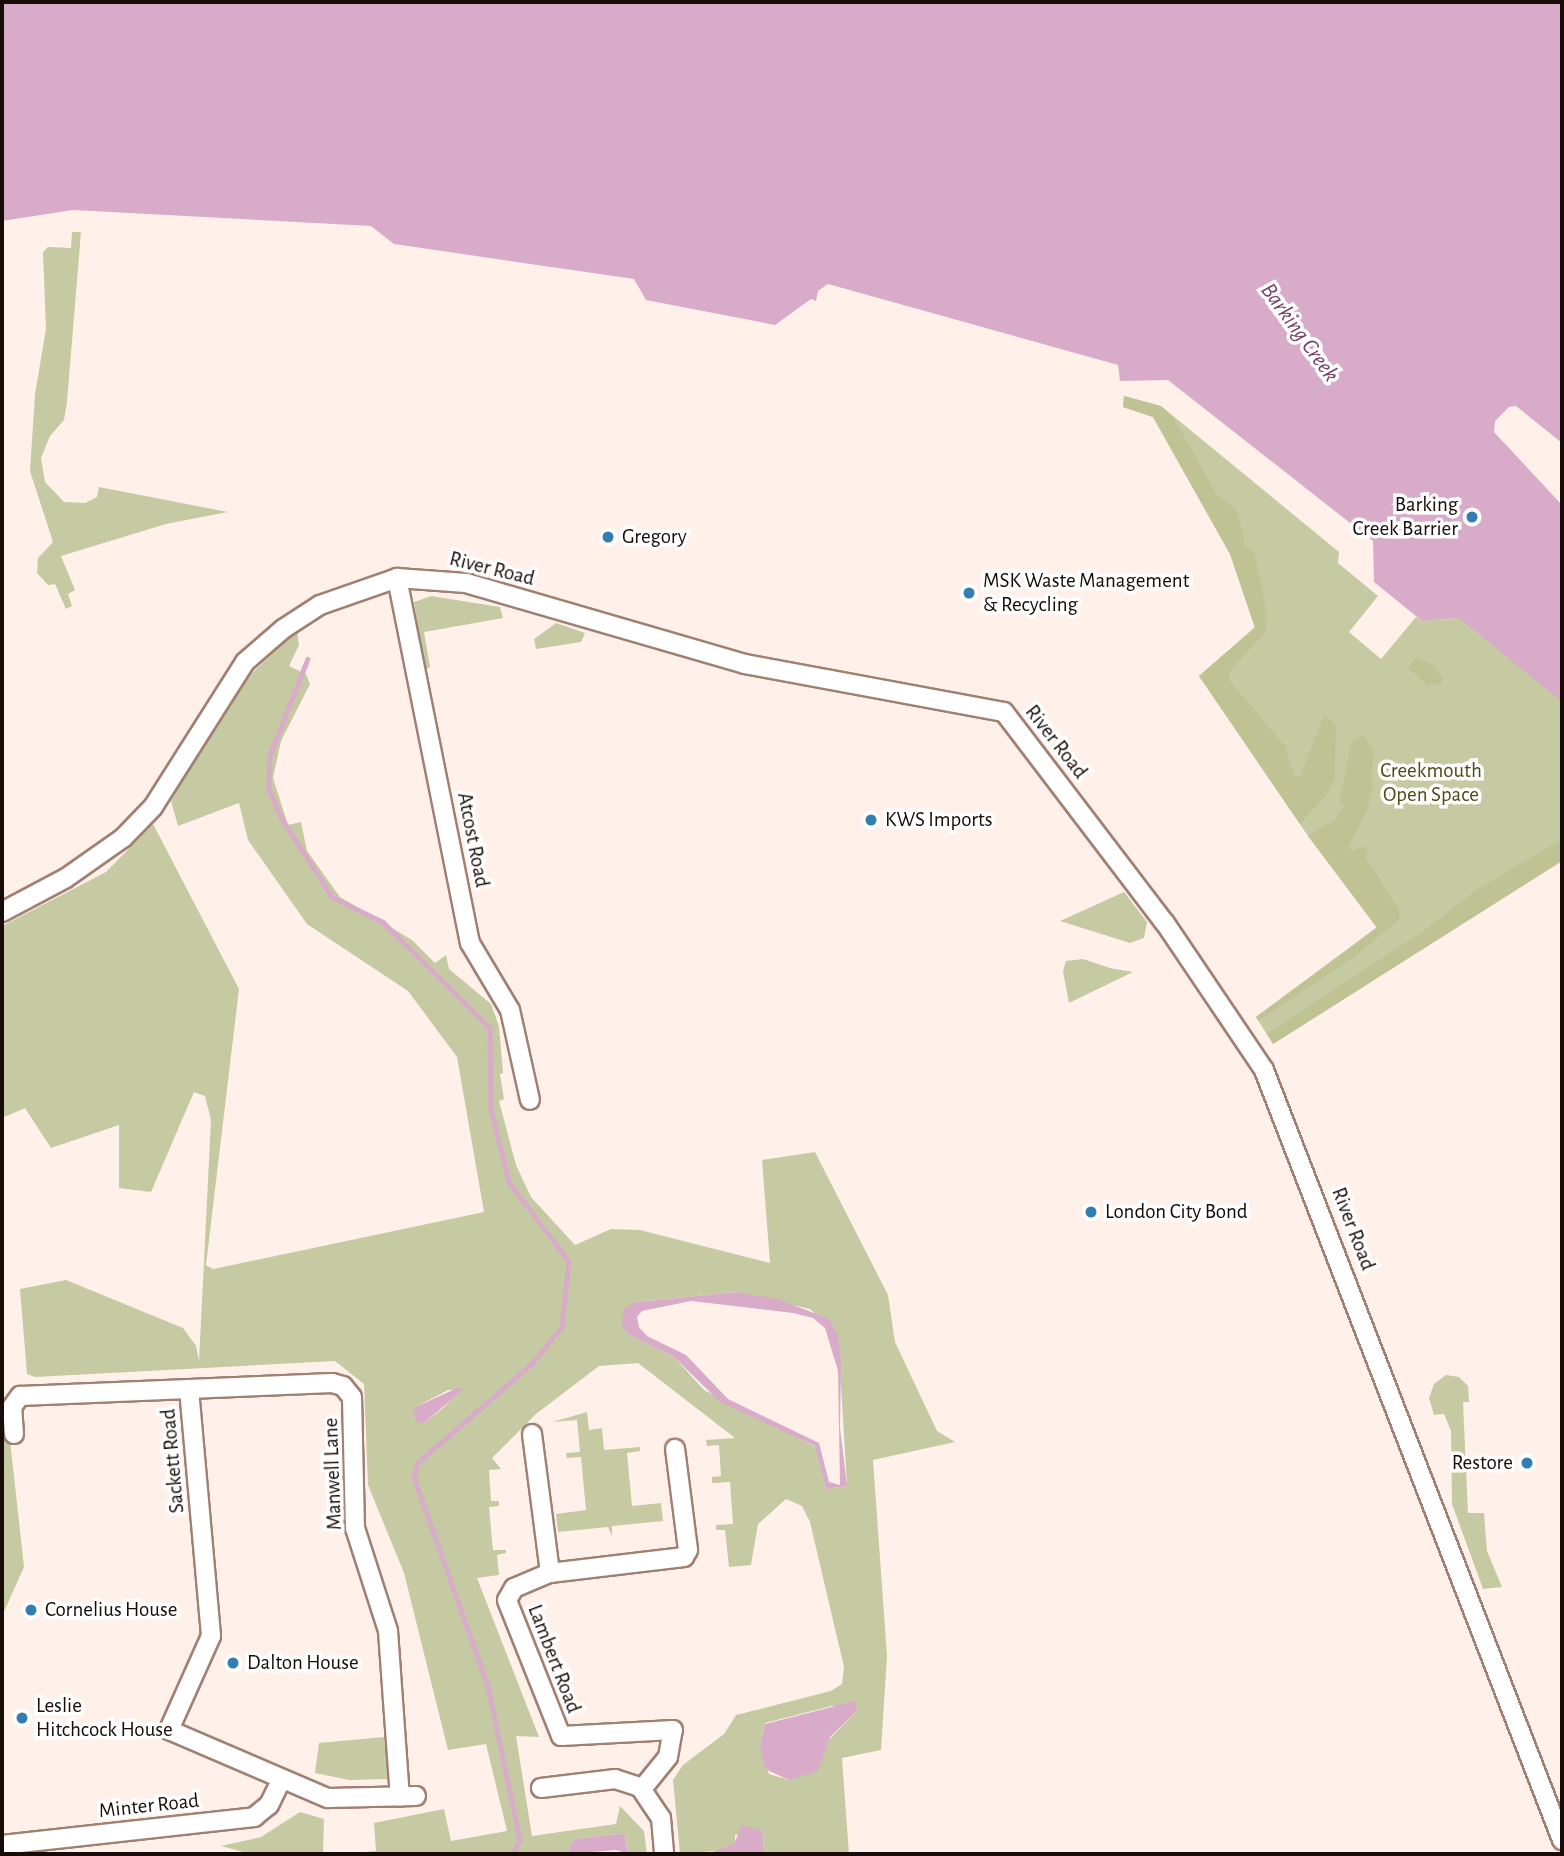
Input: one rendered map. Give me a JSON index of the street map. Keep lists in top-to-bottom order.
{
  "streets": {
    "street": [
      "River Road",
      "Atcost Road",
      "Sackett Road",
      "Manwell Lane",
      "Lambert Road",
      "Minter Road"
    ]
  },
  "crossings": [
    ["River Road", "Atcost Road"],
    ["Sackett Road", "Manwell Lane"],
    ["Sackett Road", "Minter Road"],
    ["Manwell Lane", "Minter Road"]
  ],
  "water": ["Barking Creek"],
  "parks": ["Creekmouth Open Space"],
  "places": [
    "Barking Creek Barrier",
    "Gregory",
    "MSK Waste Management & Recycling",
    "KWS Imports",
    "London City Bond",
    "Restore",
    "Cornelius House",
    "Dalton House",
    "Leslie Hitchcock House"
  ]
}
